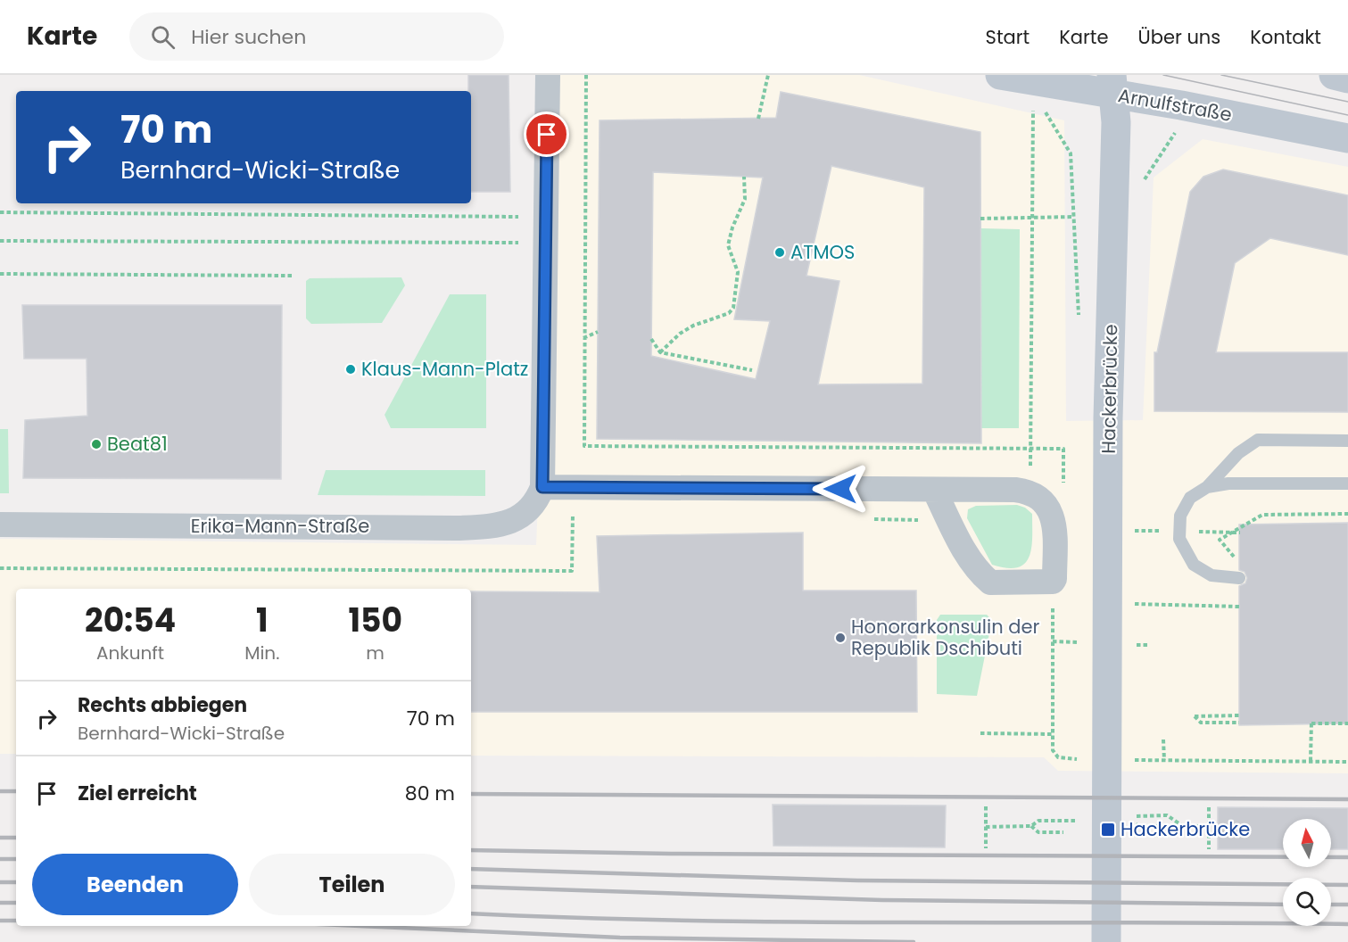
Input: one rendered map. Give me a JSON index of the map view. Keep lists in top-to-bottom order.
{
  "streets": {
    "street": ["Arnulfstraße", "Hackerbrücke", "Erika-Mann-Straße"]
  },
  "crossings": [
    ["Arnulfstraße", "Hackerbrücke"]
  ],
  "places": {
    "other": [
      "ATMOS",
      "Klaus-Mann-Platz",
      "Beat81",
      "Honorarkonsulin der Republik Dschibuti"
    ],
    "transit": ["Hackerbrücke"]
  },
  "north": "top",
  "page": {
    "header": "Karte",
    "search": "Hier suchen",
    "nav": [
      "Start",
      "Karte",
      "Über uns",
      "Kontakt"
    ],
    "turn": ["70 m", "Bernhard-Wicki-Straße"],
    "eta": [
      "20:54",
      "Ankunft",
      "1",
      "Min.",
      "150",
      "m"
    ],
    "list": [
      {
        "name": "Rechts abbiegen",
        "note": "Bernhard-Wicki-Straße",
        "value": "70 m"
      },
      {
        "name": "Ziel erreicht",
        "value": "80 m"
      }
    ],
    "buttons": ["Beenden", "Teilen"]
  }
}
